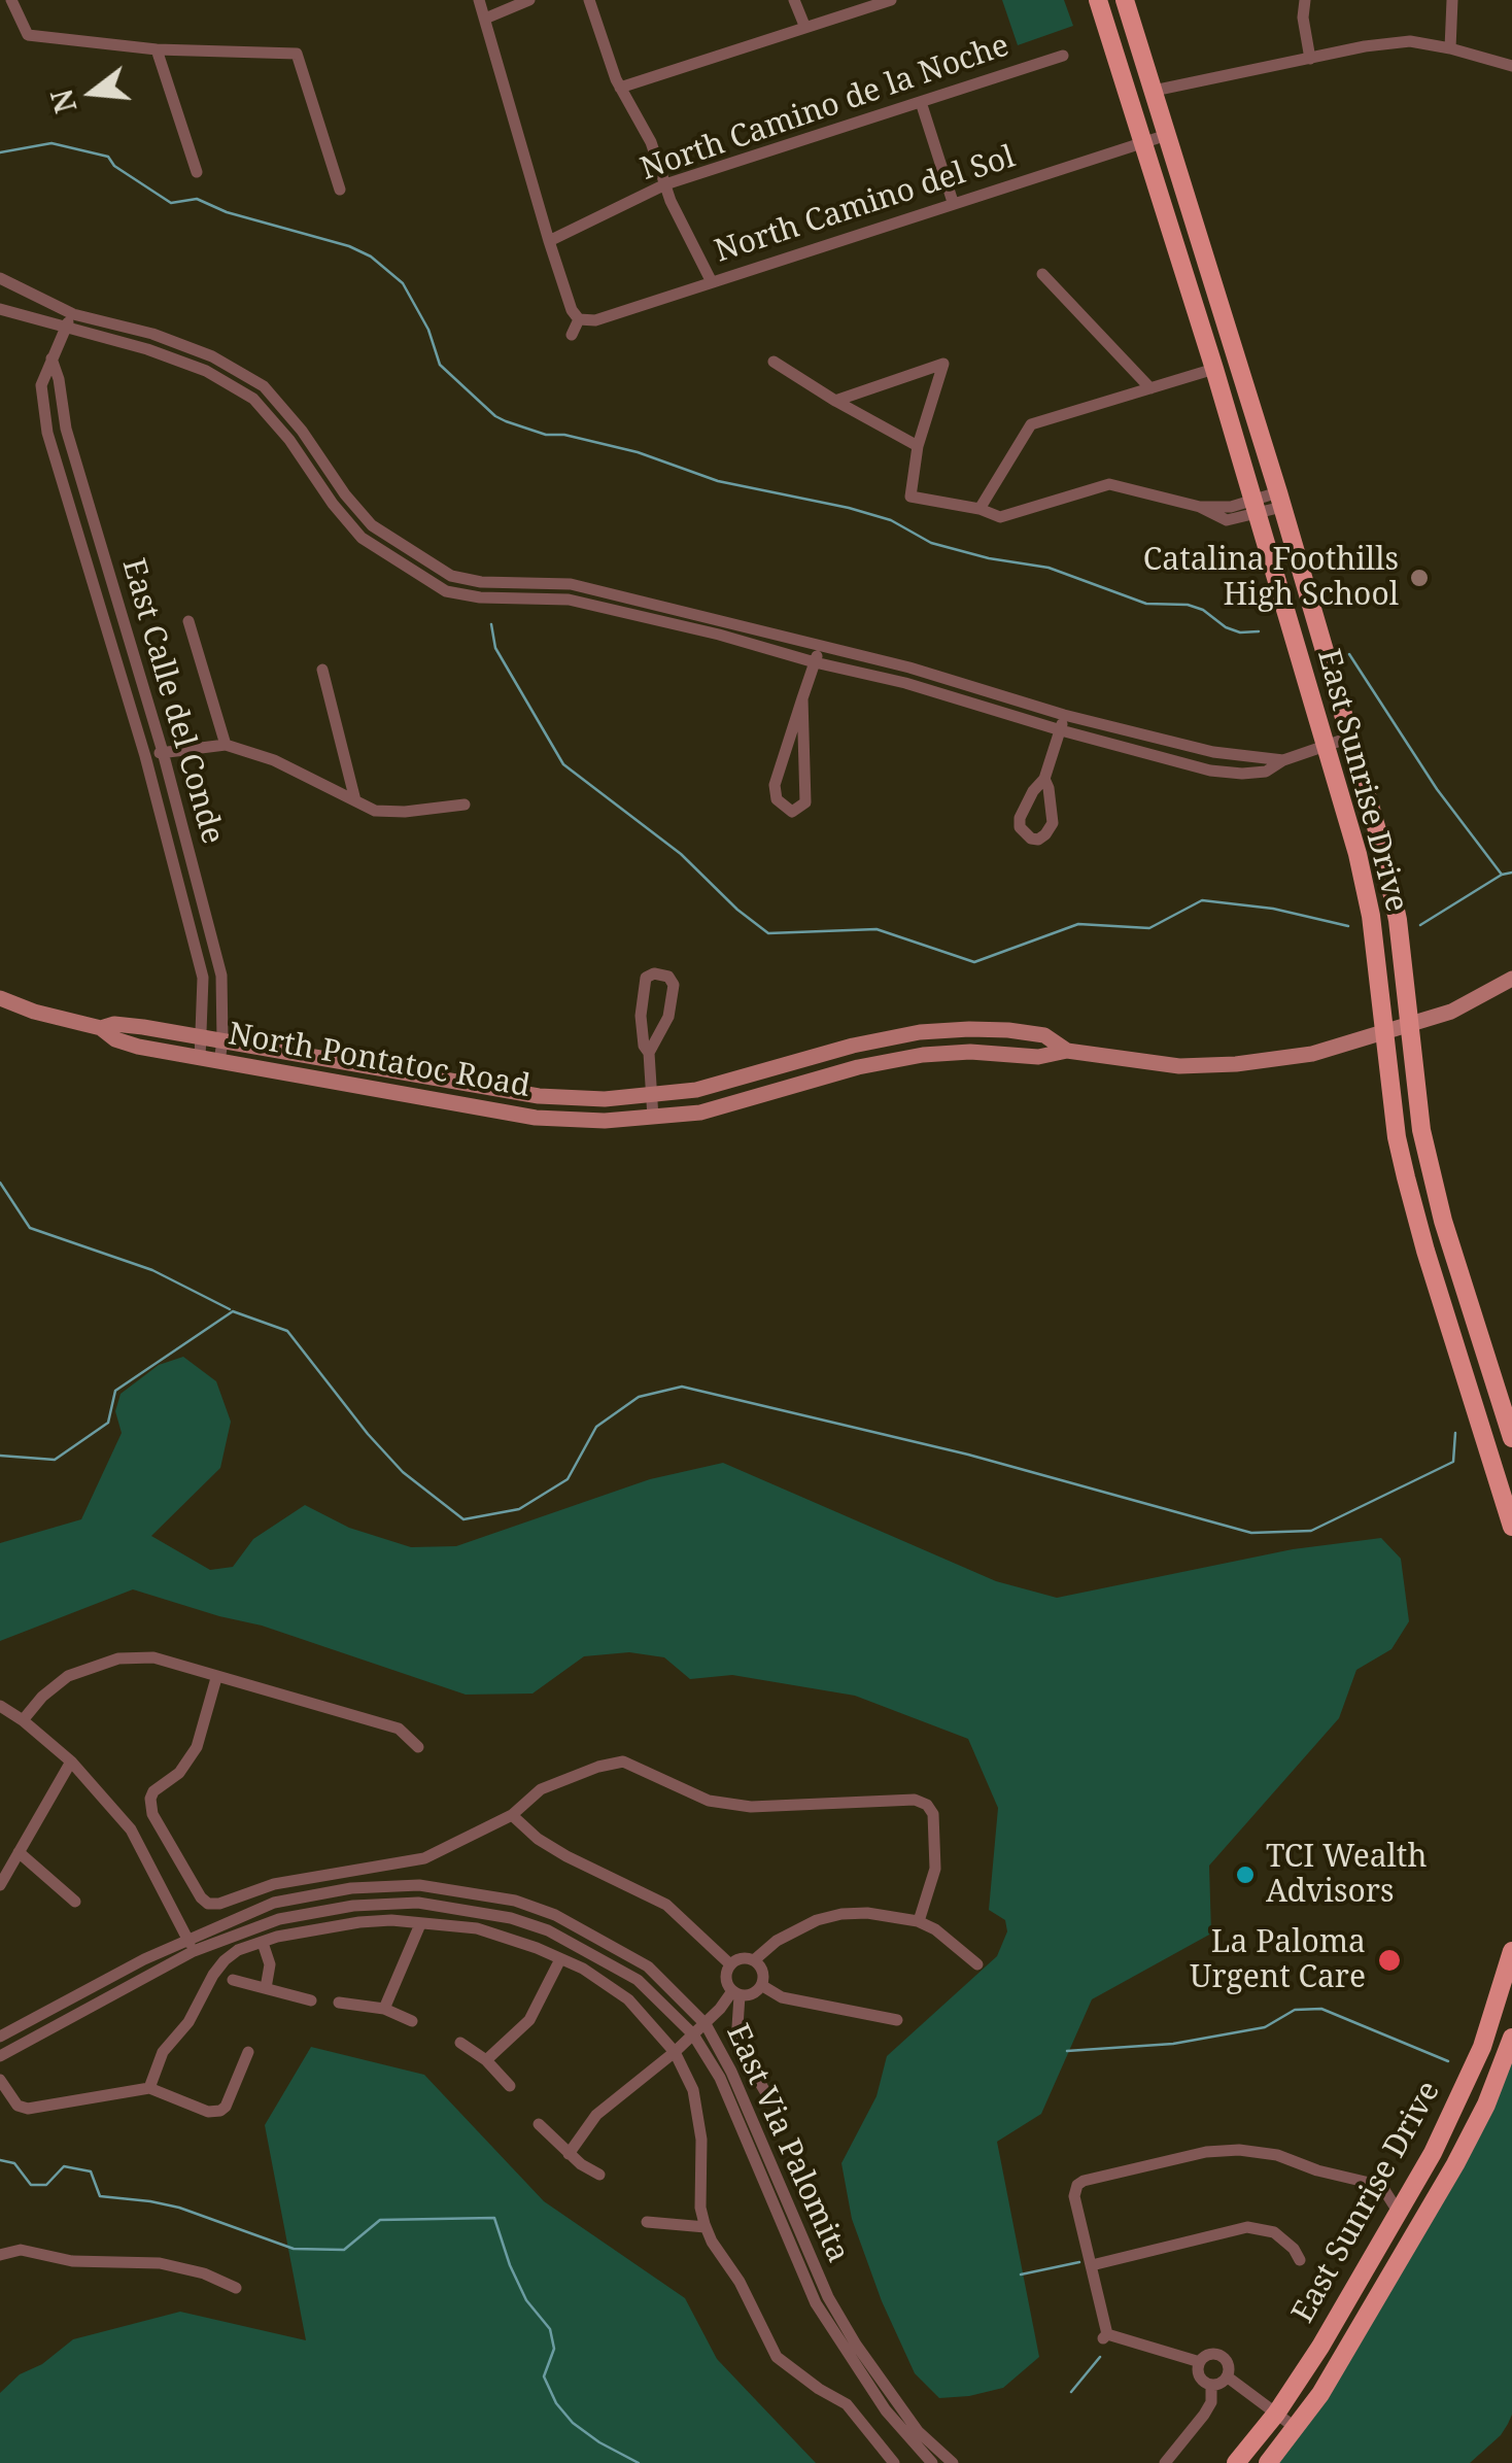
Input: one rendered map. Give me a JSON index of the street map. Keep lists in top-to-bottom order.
{
  "streets": {
    "main road": ["East Sunrise Drive"],
    "street": [
      "North Camino de la Noche",
      "North Camino del Sol",
      "East Calle del Conde",
      "North Pontatoc Road",
      "East Via Palomita"
    ]
  },
  "crossings": [
    ["North Camino del Sol", "East Sunrise Drive"],
    ["East Calle del Conde", "North Pontatoc Road"],
    ["East Sunrise Drive", "North Pontatoc Road"]
  ],
  "places": ["Catalina Foothills High School", "TCI Wealth Advisors", "La Paloma Urgent Care"],
  "north": "left"
}
